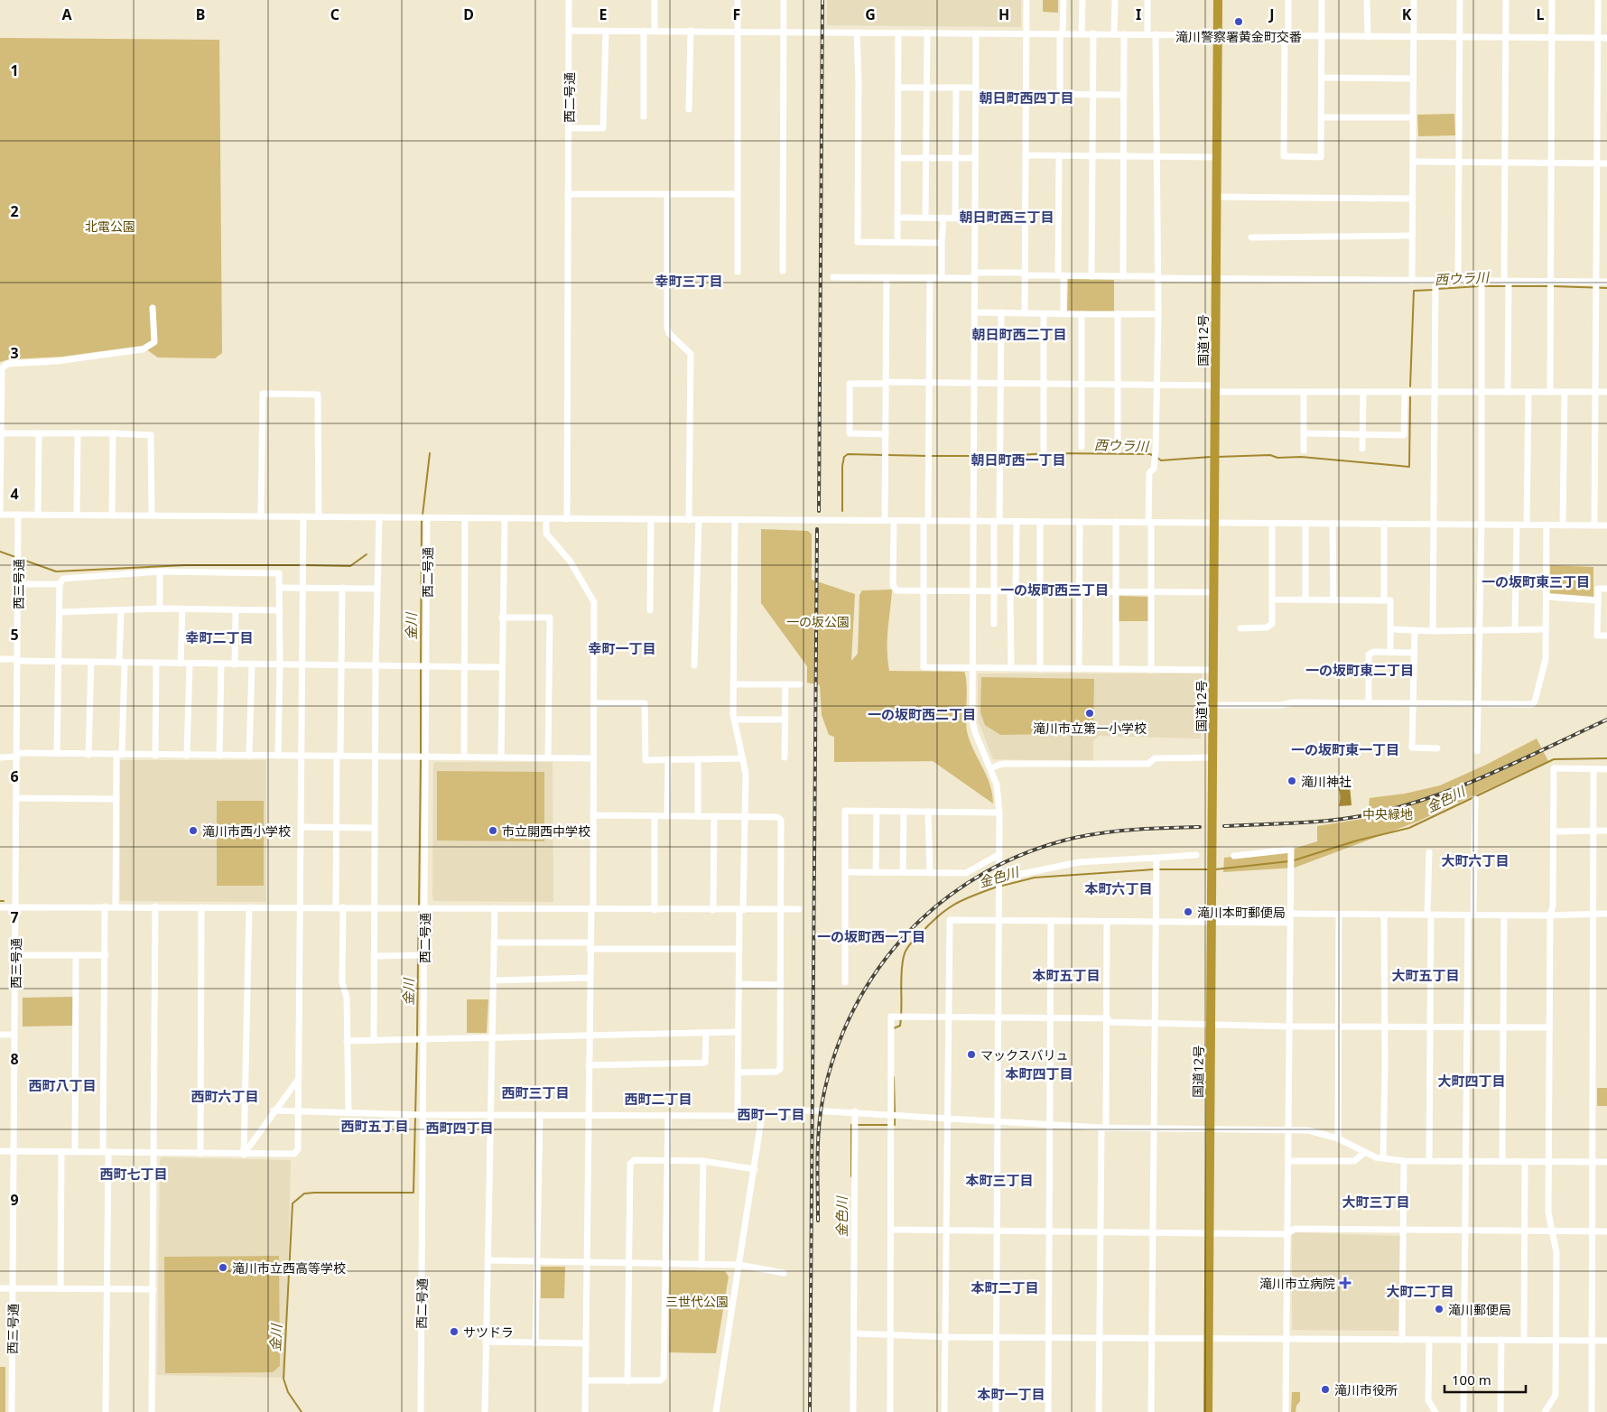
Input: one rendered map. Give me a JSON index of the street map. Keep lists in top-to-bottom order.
{
  "streets": {
    "highway": ["国道12号"],
    "street": ["西二号通", "西三号通"]
  },
  "districts": [
    "朝日町西四丁目",
    "朝日町西三丁目",
    "幸町三丁目",
    "朝日町西二丁目",
    "朝日町西一丁目",
    "一の坂町東三丁目",
    "一の坂町西三丁目",
    "幸町二丁目",
    "幸町一丁目",
    "一の坂町東二丁目",
    "一の坂町西二丁目",
    "一の坂町東一丁目",
    "大町六丁目",
    "本町六丁目",
    "一の坂町西一丁目",
    "本町五丁目",
    "大町五丁目",
    "本町四丁目",
    "大町四丁目",
    "西町八丁目",
    "西町三丁目",
    "西町六丁目",
    "西町二丁目",
    "西町一丁目",
    "西町五丁目",
    "西町四丁目",
    "西町七丁目",
    "本町三丁目",
    "大町三丁目",
    "本町二丁目",
    "大町二丁目",
    "本町一丁目"
  ],
  "water": ["西ウラ川", "金川", "金色川"],
  "parks": [
    "北電公園",
    "一の坂公園",
    "中央緑地",
    "三世代公園"
  ],
  "places": {
    "other": [
      "滝川警察署黄金町交番",
      "滝川市立第一小学校",
      "滝川神社",
      "滝川市西小学校",
      "市立開西中学校",
      "滝川本町郵便局",
      "マックスバリュ",
      "滝川市立西高等学校",
      "滝川郵便局",
      "サツドラ",
      "滝川市役所"
    ],
    "health": ["滝川市立病院"]
  },
  "scale_bar": "100 m",
  "grid": {
    "columns": [
      "A",
      "B",
      "C",
      "D",
      "E",
      "F",
      "G",
      "H",
      "I",
      "J",
      "K",
      "L"
    ],
    "rows": [
      "1",
      "2",
      "3",
      "4",
      "5",
      "6",
      "7",
      "8",
      "9"
    ]
  }
}
